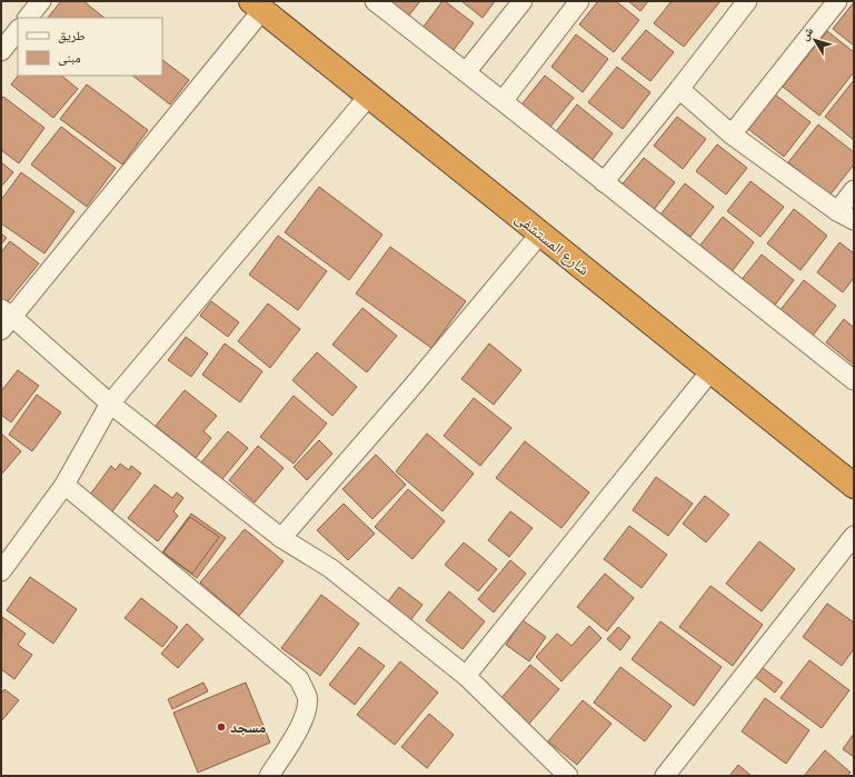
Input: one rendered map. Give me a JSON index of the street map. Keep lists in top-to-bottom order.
{
  "streets": {
    "highway": ["شارع المستشفى"]
  },
  "places": ["مسجد"],
  "legend": ["طريق", "مبنى"],
  "north": "top left"
}
